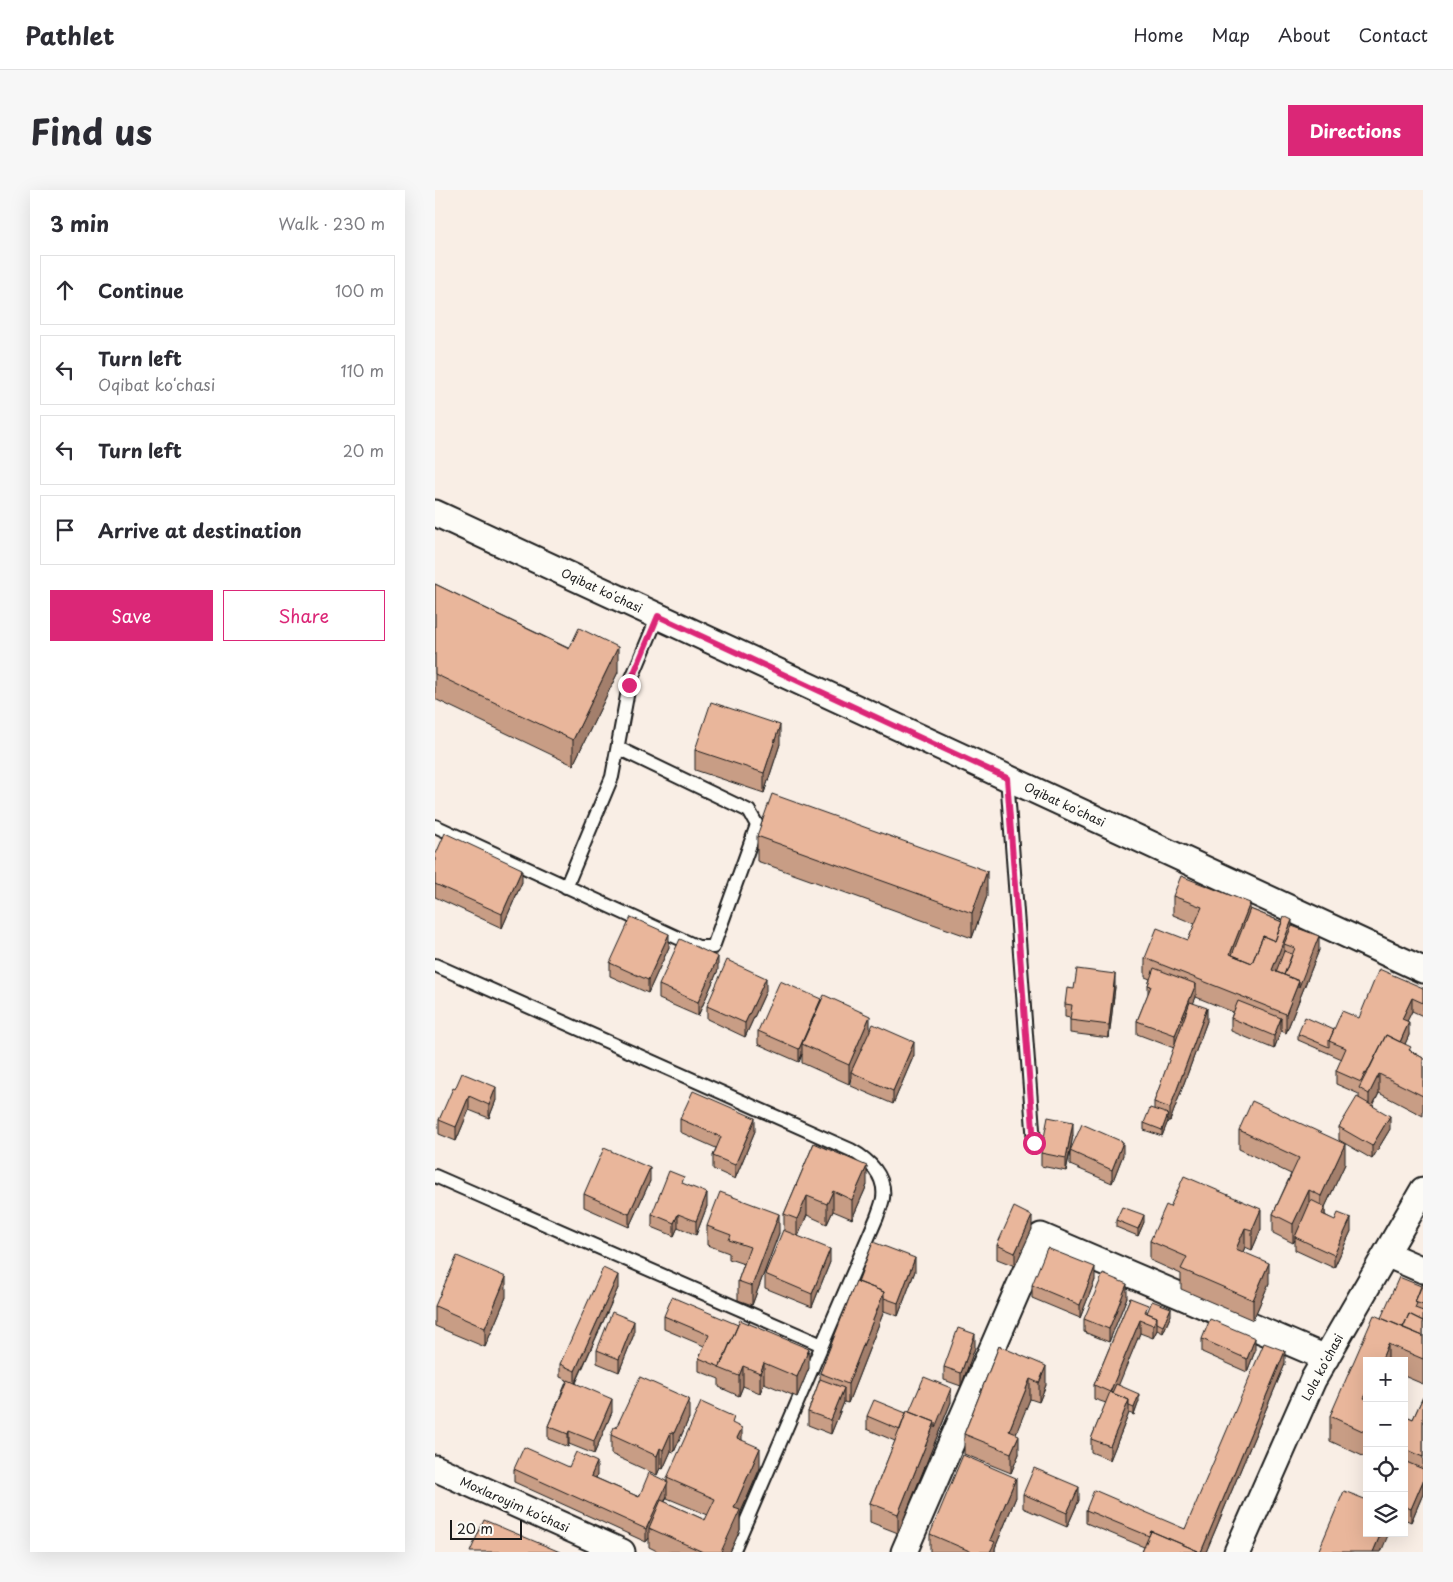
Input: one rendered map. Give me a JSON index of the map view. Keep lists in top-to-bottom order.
{
  "streets": {
    "street": ["Oqibat koʻchasi", "Lola koʻchasi", "Moxlaroyim koʻchasi"]
  },
  "scale_bar": "20 m",
  "page": {
    "header": "Pathlet",
    "nav": [
      "Home",
      "Map",
      "About",
      "Contact"
    ],
    "title": "Find us",
    "buttons": [
      "Directions",
      ["Save", "Share"]
    ],
    "heading": ["3 min", "Walk · 230 m"],
    "list": [
      ["Continue", "100 m"],
      ["Turn left", "Oqibat koʻchasi", "110 m"],
      ["Turn left", "20 m"],
      "Arrive at destination"
    ],
    "map_buttons": ["+", "−"],
    "scale": "20 m"
  }
}
